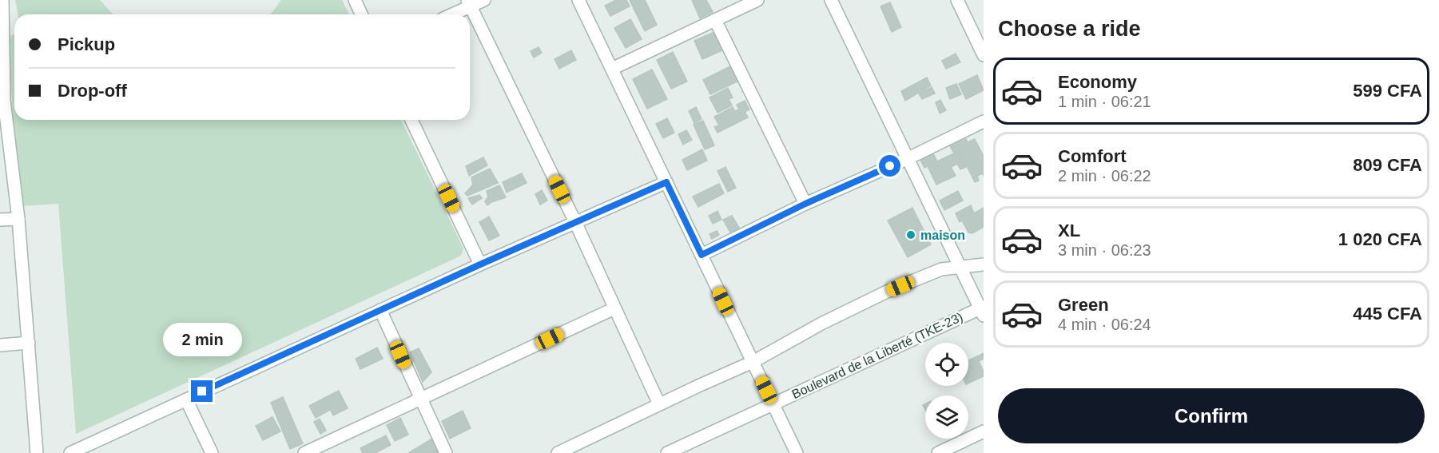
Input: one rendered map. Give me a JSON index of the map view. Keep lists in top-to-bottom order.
{
  "streets": {
    "street": ["Boulevard de la Liberté (TKE-23)"]
  },
  "places": ["maison"],
  "page": {
    "heading": "Choose a ride",
    "banner": ["Pickup", "Drop-off"],
    "list": [
      {
        "name": "Economy",
        "note": "1 min · 06:21",
        "value": "599 CFA"
      },
      {
        "name": "Comfort",
        "note": "2 min · 06:22",
        "value": "809 CFA"
      },
      {
        "name": "XL",
        "note": "3 min · 06:23",
        "value": "1 020 CFA"
      },
      {
        "name": "Green",
        "note": "4 min · 06:24",
        "value": "445 CFA"
      }
    ],
    "bubble": "2 min",
    "buttons": "Confirm"
  }
}
